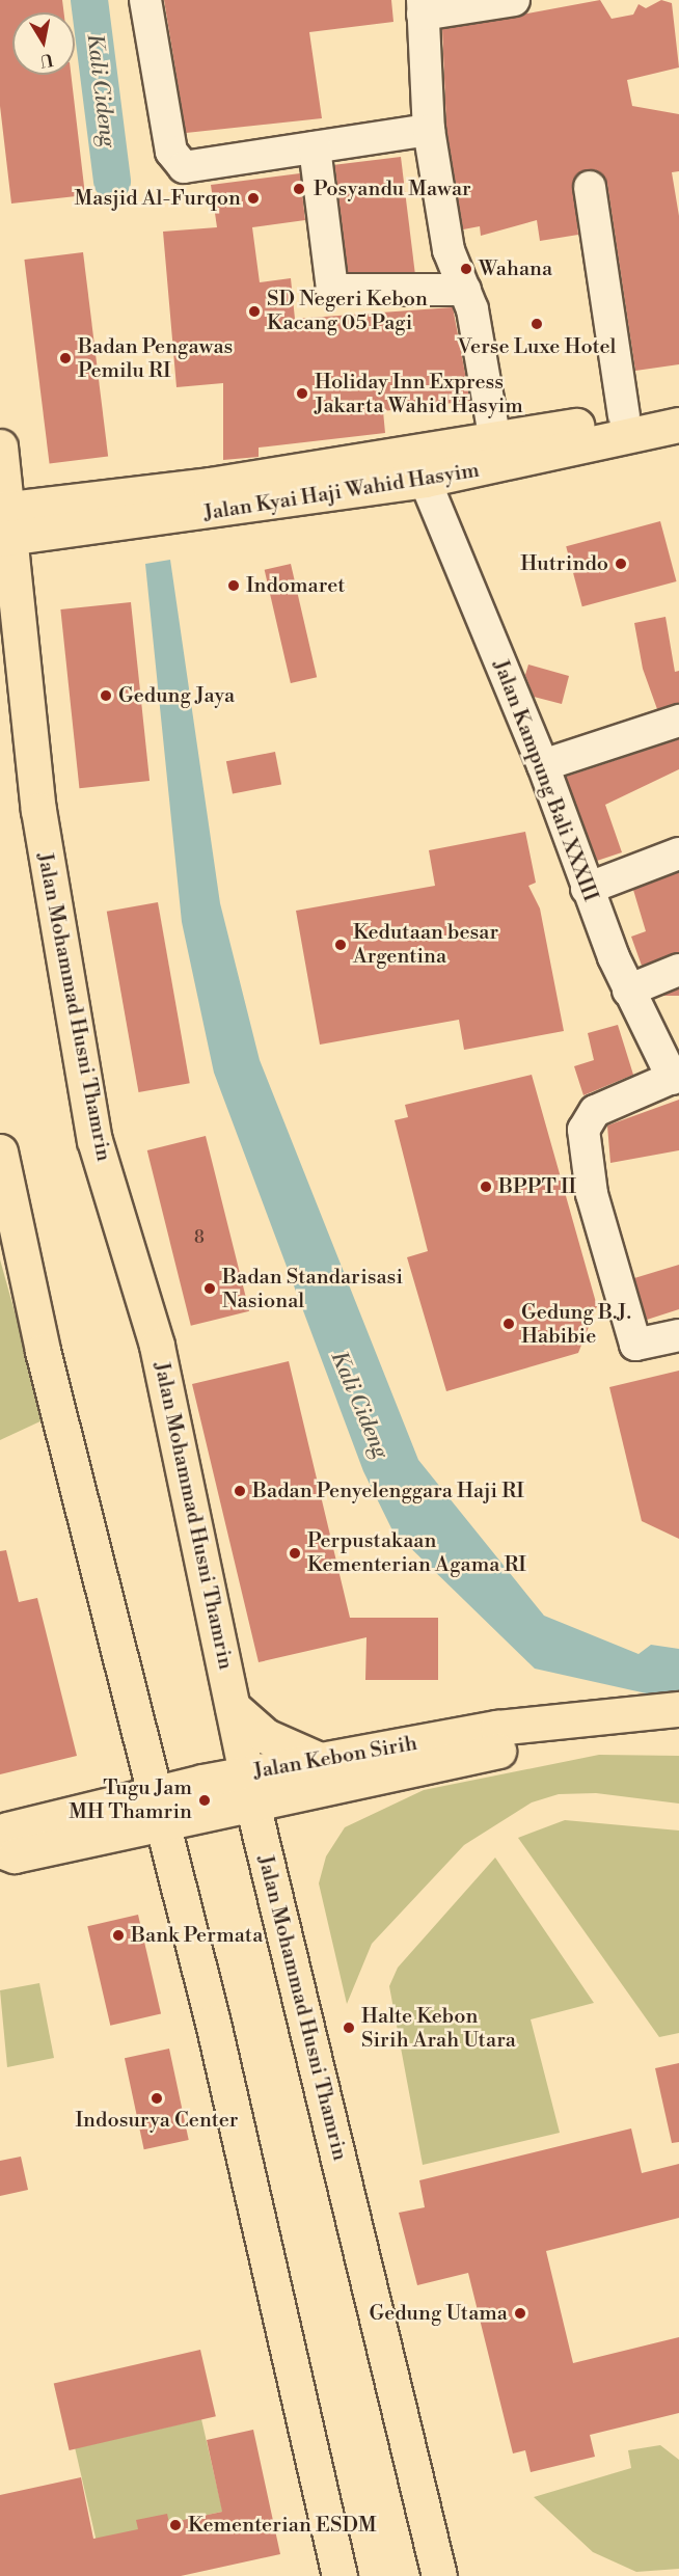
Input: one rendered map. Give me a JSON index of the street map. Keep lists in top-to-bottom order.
{
  "streets": {
    "main road": ["Jalan Kyai Haji Wahid Hasyim", "Jalan Mohammad Husni Thamrin", "Jalan Kebon Sirih"],
    "street": ["Jalan Kampung Bali XXXIII"]
  },
  "crossings": [
    ["Jalan Kyai Haji Wahid Hasyim", "Jalan Kampung Bali XXXIII"],
    ["Jalan Kyai Haji Wahid Hasyim", "Jalan Mohammad Husni Thamrin"],
    ["Jalan Mohammad Husni Thamrin", "Jalan Kebon Sirih"]
  ],
  "water": ["Kali Cideng"],
  "places": [
    "Posyandu Mawar",
    "Masjid Al-Furqon",
    "Wahana",
    "SD Negeri Kebon Kacang 05 Pagi",
    "Verse Luxe Hotel",
    "Badan Pengawas Pemilu RI",
    "Holiday Inn Express Jakarta Wahid Hasyim",
    "Hutrindo",
    "Indomaret",
    "Gedung Jaya",
    "Kedutaan besar Argentina",
    "BPPT II",
    "Badan Standarisasi Nasional",
    "Gedung B.J. Habibie",
    "Badan Penyelenggara Haji RI",
    "Perpustakaan Kementerian Agama RI",
    "Tugu Jam MH Thamrin",
    "Bank Permata",
    "Halte Kebon Sirih Arah Utara",
    "Indosurya Center",
    "Gedung Utama",
    "Kementerian ESDM"
  ],
  "house_numbers": ["8"],
  "north": "bottom"
}
